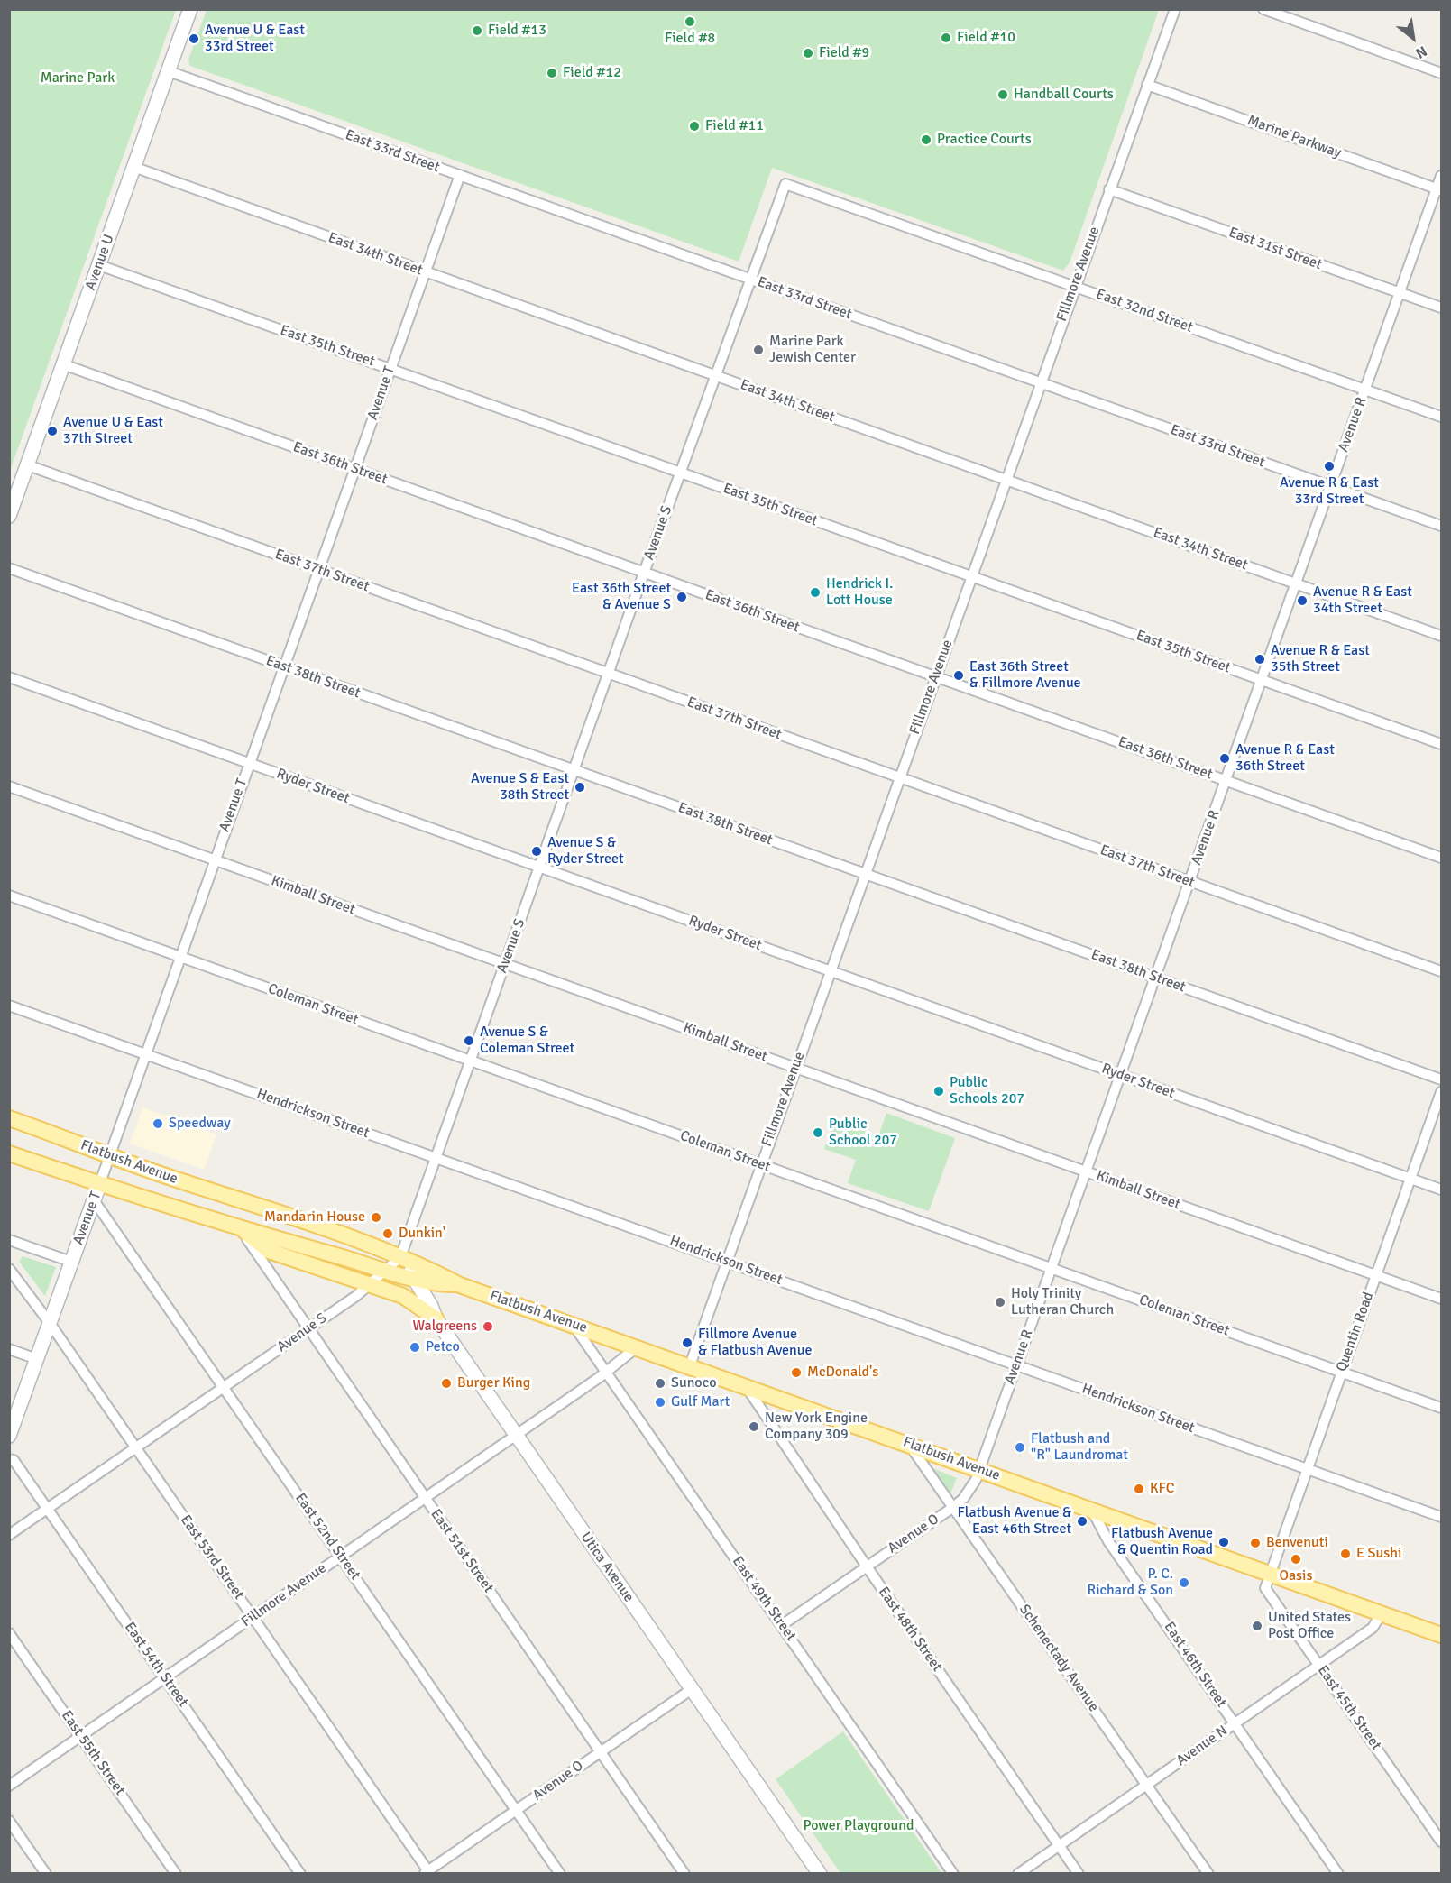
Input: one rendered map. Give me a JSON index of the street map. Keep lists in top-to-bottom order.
{
  "streets": {
    "main road": [
      "Avenue U",
      "Avenue T",
      "Flatbush Avenue",
      "Utica Avenue"
    ],
    "street": [
      "Marine Parkway",
      "East 33rd Street",
      "East 31st Street",
      "East 34th Street",
      "Fillmore Avenue",
      "East 32nd Street",
      "East 35th Street",
      "Avenue R",
      "East 36th Street",
      "Avenue S",
      "East 37th Street",
      "East 38th Street",
      "Ryder Street",
      "Kimball Street",
      "Coleman Street",
      "Hendrickson Street",
      "Quentin Road",
      "Avenue O",
      "East 52nd Street",
      "East 51st Street",
      "East 53rd Street",
      "East 49th Street",
      "East 48th Street",
      "Schenectady Avenue",
      "East 54th Street",
      "East 46th Street",
      "East 45th Street",
      "Avenue N",
      "East 55th Street"
    ]
  },
  "crossings": [
    ["Marine Parkway", "Fillmore Avenue"],
    ["Marine Parkway", "Avenue R"],
    ["East 33rd Street", "Avenue U"],
    ["East 33rd Street", "Fillmore Avenue"],
    ["East 33rd Street", "Avenue T"],
    ["East 33rd Street", "Avenue R"],
    ["East 33rd Street", "Avenue S"],
    ["East 31st Street", "Fillmore Avenue"],
    ["East 31st Street", "Avenue R"],
    ["East 34th Street", "Avenue U"],
    ["East 34th Street", "Fillmore Avenue"],
    ["East 34th Street", "Avenue T"],
    ["East 34th Street", "Avenue R"],
    ["East 34th Street", "Avenue S"],
    ["Avenue U", "East 35th Street"],
    ["Avenue U", "East 36th Street"],
    ["Avenue U", "East 37th Street"],
    ["Fillmore Avenue", "East 32nd Street"],
    ["Fillmore Avenue", "East 35th Street"],
    ["Fillmore Avenue", "East 36th Street"],
    ["Fillmore Avenue", "East 37th Street"],
    ["Fillmore Avenue", "East 38th Street"],
    ["Fillmore Avenue", "Ryder Street"],
    ["Fillmore Avenue", "Kimball Street"],
    ["Fillmore Avenue", "Coleman Street"],
    ["Fillmore Avenue", "Hendrickson Street"],
    ["Fillmore Avenue", "Flatbush Avenue"],
    ["Fillmore Avenue", "East 52nd Street"],
    ["Fillmore Avenue", "East 51st Street"],
    ["Fillmore Avenue", "East 53rd Street"],
    ["Fillmore Avenue", "Utica Avenue"],
    ["Fillmore Avenue", "East 49th Street"],
    ["Fillmore Avenue", "East 54th Street"],
    ["Fillmore Avenue", "East 55th Street"],
    ["East 32nd Street", "Avenue R"],
    ["East 32nd Street", "Avenue S"],
    ["East 35th Street", "Avenue T"],
    ["East 35th Street", "Avenue R"],
    ["East 35th Street", "Avenue S"],
    ["Avenue T", "East 36th Street"],
    ["Avenue T", "East 37th Street"],
    ["Avenue T", "East 38th Street"],
    ["Avenue T", "Ryder Street"],
    ["Avenue T", "Kimball Street"],
    ["Avenue T", "Coleman Street"],
    ["Avenue T", "Hendrickson Street"],
    ["Avenue T", "Flatbush Avenue"],
    ["Avenue T", "East 52nd Street"],
    ["Avenue T", "East 53rd Street"],
    ["Avenue R", "East 36th Street"],
    ["Avenue R", "East 37th Street"],
    ["Avenue R", "East 38th Street"],
    ["Avenue R", "Ryder Street"],
    ["Avenue R", "Kimball Street"],
    ["Avenue R", "Coleman Street"],
    ["Avenue R", "Hendrickson Street"],
    ["Avenue R", "Flatbush Avenue"],
    ["Avenue R", "Avenue O"],
    ["East 36th Street", "Avenue S"],
    ["Avenue S", "East 37th Street"],
    ["Avenue S", "East 38th Street"],
    ["Avenue S", "Ryder Street"],
    ["Avenue S", "Kimball Street"],
    ["Avenue S", "Coleman Street"],
    ["Avenue S", "Hendrickson Street"],
    ["Avenue S", "Flatbush Avenue"],
    ["Avenue S", "East 52nd Street"],
    ["Avenue S", "East 51st Street"],
    ["Avenue S", "East 53rd Street"],
    ["Avenue S", "Utica Avenue"],
    ["Avenue S", "East 54th Street"],
    ["Ryder Street", "Quentin Road"],
    ["Kimball Street", "Quentin Road"],
    ["Coleman Street", "Quentin Road"],
    ["Hendrickson Street", "Quentin Road"],
    ["Flatbush Avenue", "Quentin Road"],
    ["Flatbush Avenue", "Avenue O"],
    ["Flatbush Avenue", "East 51st Street"],
    ["Flatbush Avenue", "Utica Avenue"],
    ["Flatbush Avenue", "East 49th Street"],
    ["Flatbush Avenue", "East 48th Street"],
    ["Flatbush Avenue", "Schenectady Avenue"],
    ["Flatbush Avenue", "East 46th Street"],
    ["Flatbush Avenue", "East 45th Street"],
    ["Flatbush Avenue", "Avenue N"],
    ["Quentin Road", "East 45th Street"],
    ["Avenue O", "East 52nd Street"],
    ["Avenue O", "East 51st Street"],
    ["Avenue O", "East 53rd Street"],
    ["Avenue O", "Utica Avenue"],
    ["Avenue O", "East 49th Street"],
    ["Avenue O", "East 48th Street"],
    ["Avenue O", "Schenectady Avenue"],
    ["East 48th Street", "Avenue N"],
    ["Schenectady Avenue", "Avenue N"],
    ["East 46th Street", "Avenue N"],
    ["East 45th Street", "Avenue N"]
  ],
  "parks": ["Marine Park", "Power Playground"],
  "places": [
    "Field #8",
    "Field #13",
    "Field #10",
    "Avenue U & East 33rd Street",
    "Field #9",
    "Field #12",
    "Handball Courts",
    "Field #11",
    "Practice Courts",
    "Marine Park Jewish Center",
    "Avenue U & East 37th Street",
    "Avenue R & East 33rd Street",
    "Hendrick I. Lott House",
    "East 36th Street & Avenue S",
    "Avenue R & East 34th Street",
    "Avenue R & East 35th Street",
    "East 36th Street & Fillmore Avenue",
    "Avenue R & East 36th Street",
    "Avenue S & East 38th Street",
    "Avenue S & Ryder Street",
    "Avenue S & Coleman Street",
    "Public Schools 207",
    "Speedway",
    "Public School 207",
    "Mandarin House",
    "Dunkin'",
    "Holy Trinity Lutheran Church",
    "Walgreens",
    "Fillmore Avenue & Flatbush Avenue",
    "Petco",
    "McDonald's",
    "Burger King",
    "Sunoco",
    "Gulf Mart",
    "New York Engine Company 309",
    "Flatbush and \"R\" Laundromat",
    "KFC",
    "Flatbush Avenue & East 46th Street",
    "Flatbush Avenue & Quentin Road",
    "Benvenuti",
    "E Sushi",
    "Oasis",
    "P. C. Richard & Son",
    "United States Post Office"
  ],
  "north": "bottom right"
}
